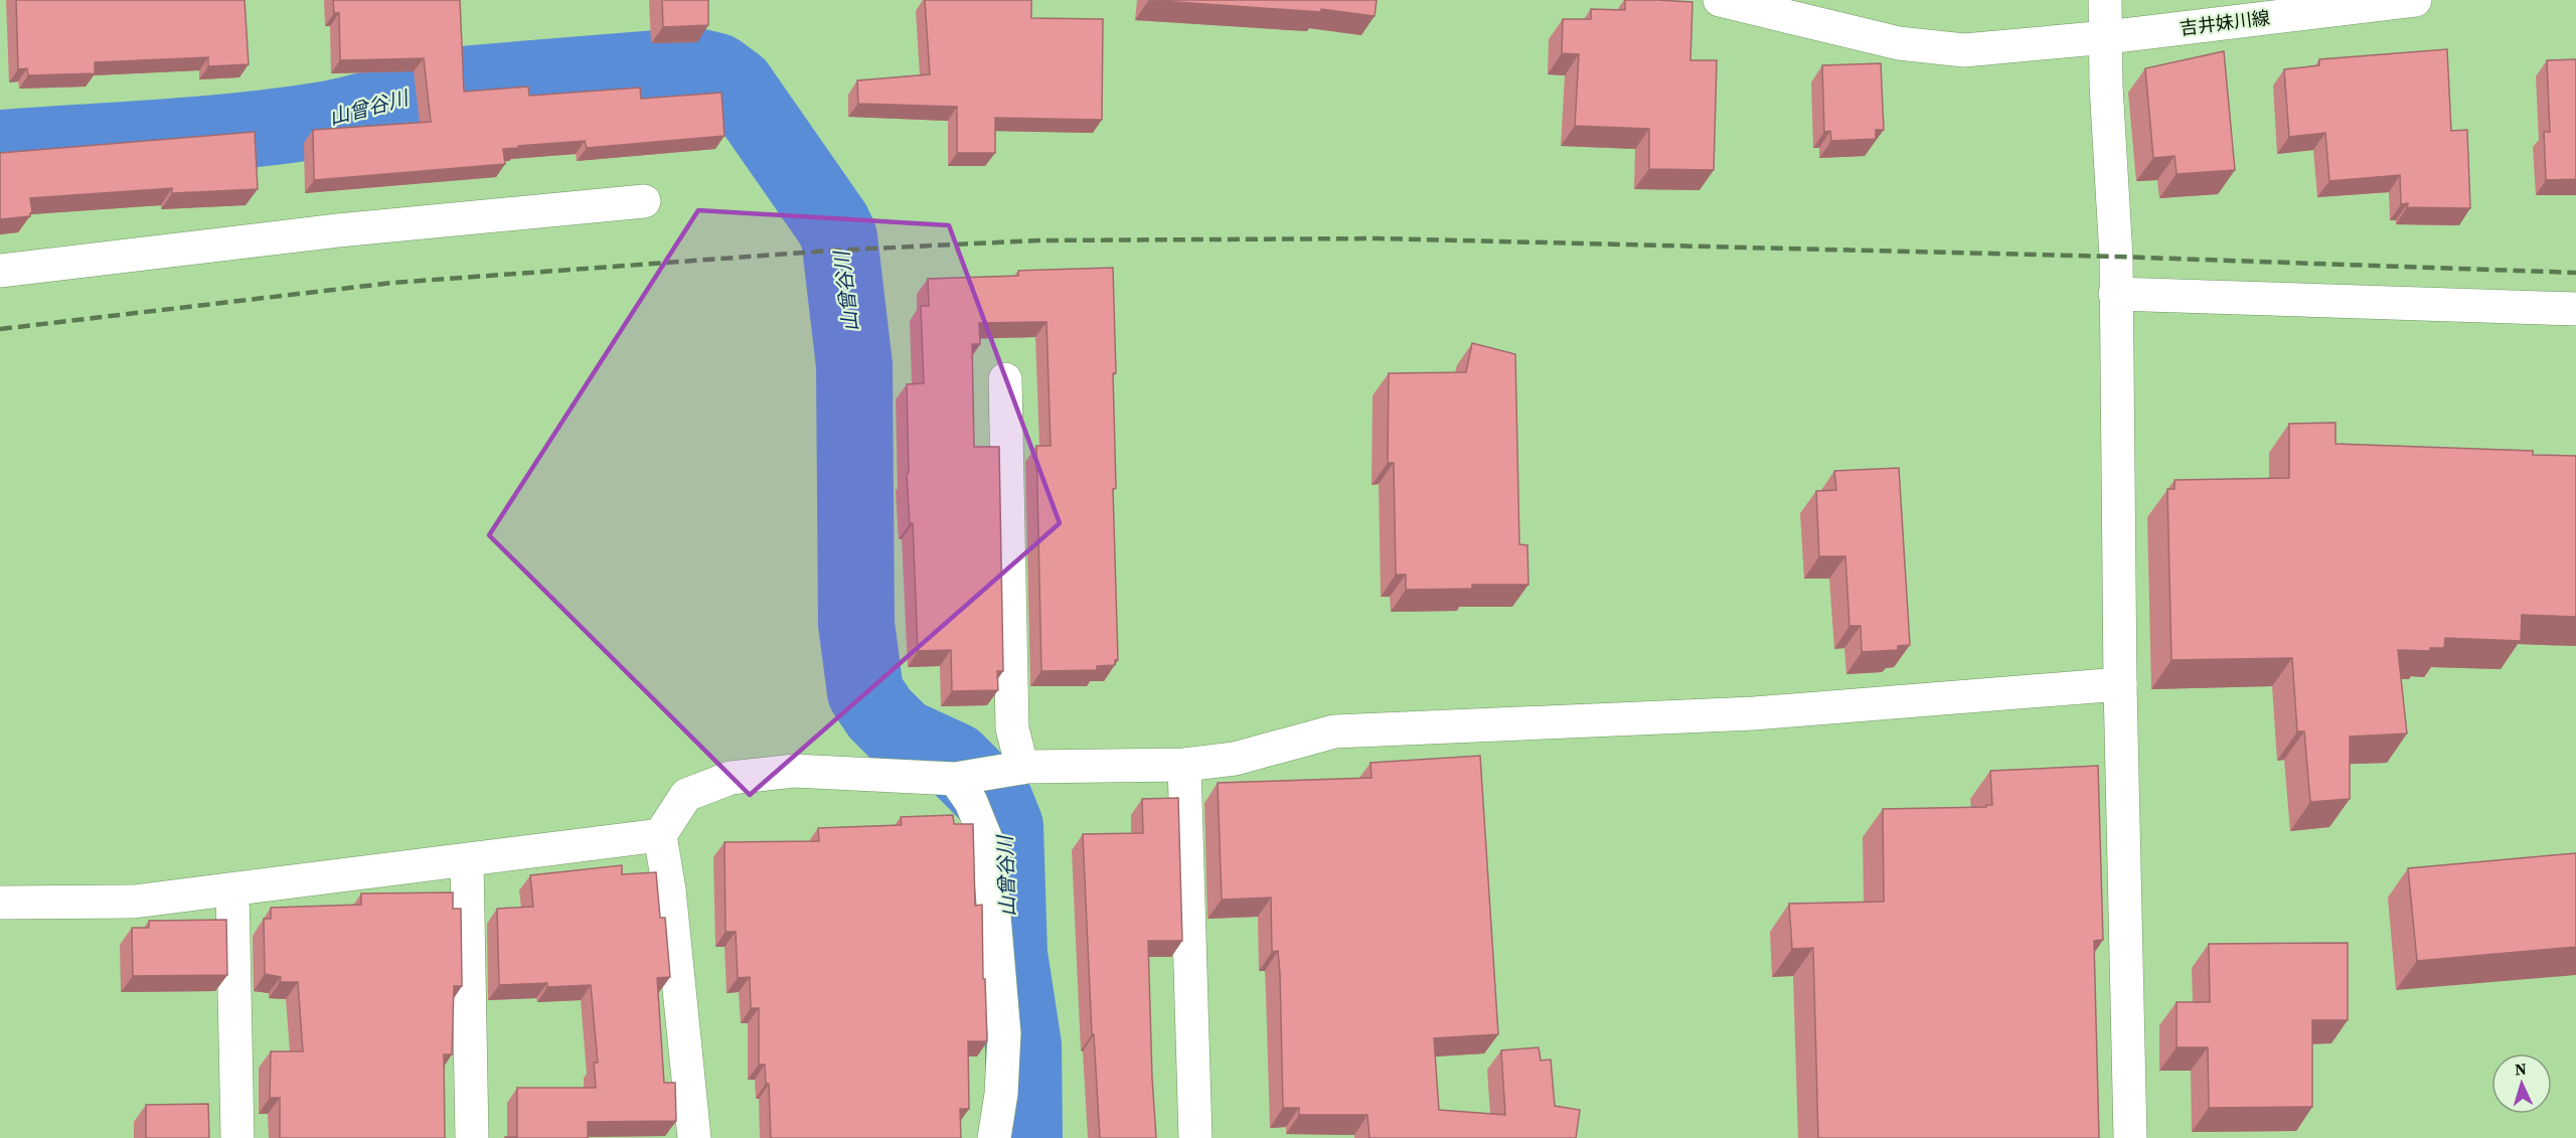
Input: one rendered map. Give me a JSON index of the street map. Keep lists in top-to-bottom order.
{
  "streets": {
    "street": ["吉井妹川線"]
  },
  "water": ["山曾谷川"],
  "north": "top"
}
